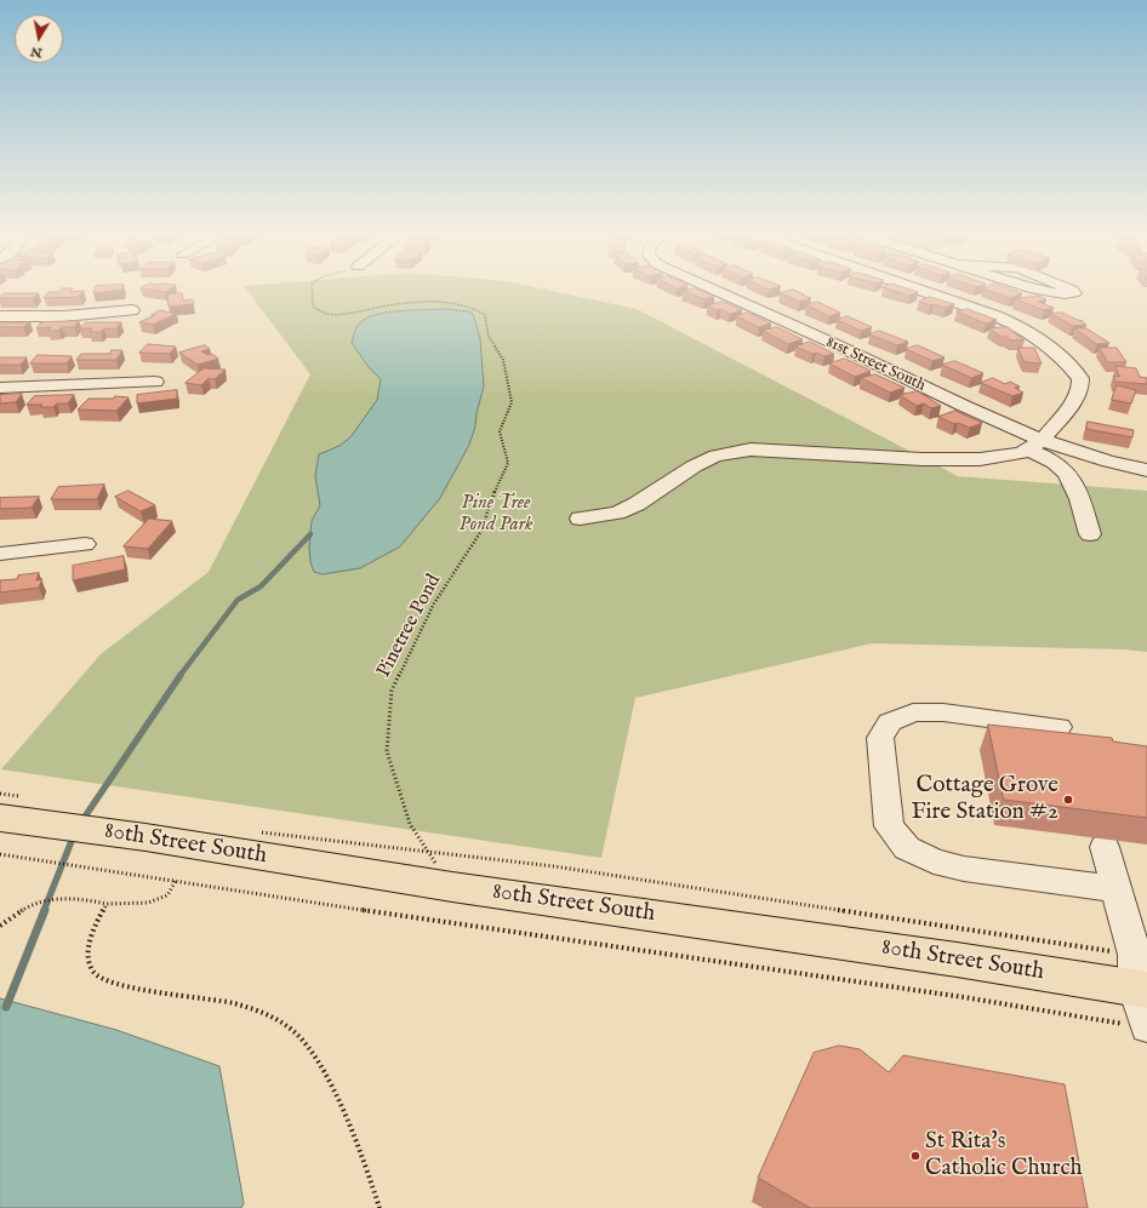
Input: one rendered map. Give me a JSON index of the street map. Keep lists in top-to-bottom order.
{
  "streets": {
    "main road": ["80th Street South"],
    "street": ["81st Street South"],
    "path": ["Pinetree Pond"]
  },
  "crossings": [
    ["Pinetree Pond", "80th Street South"]
  ],
  "parks": ["Pine Tree Pond Park"],
  "places": ["Cottage Grove Fire Station #2", "St Rita's Catholic Church"],
  "north": "bottom"
}
